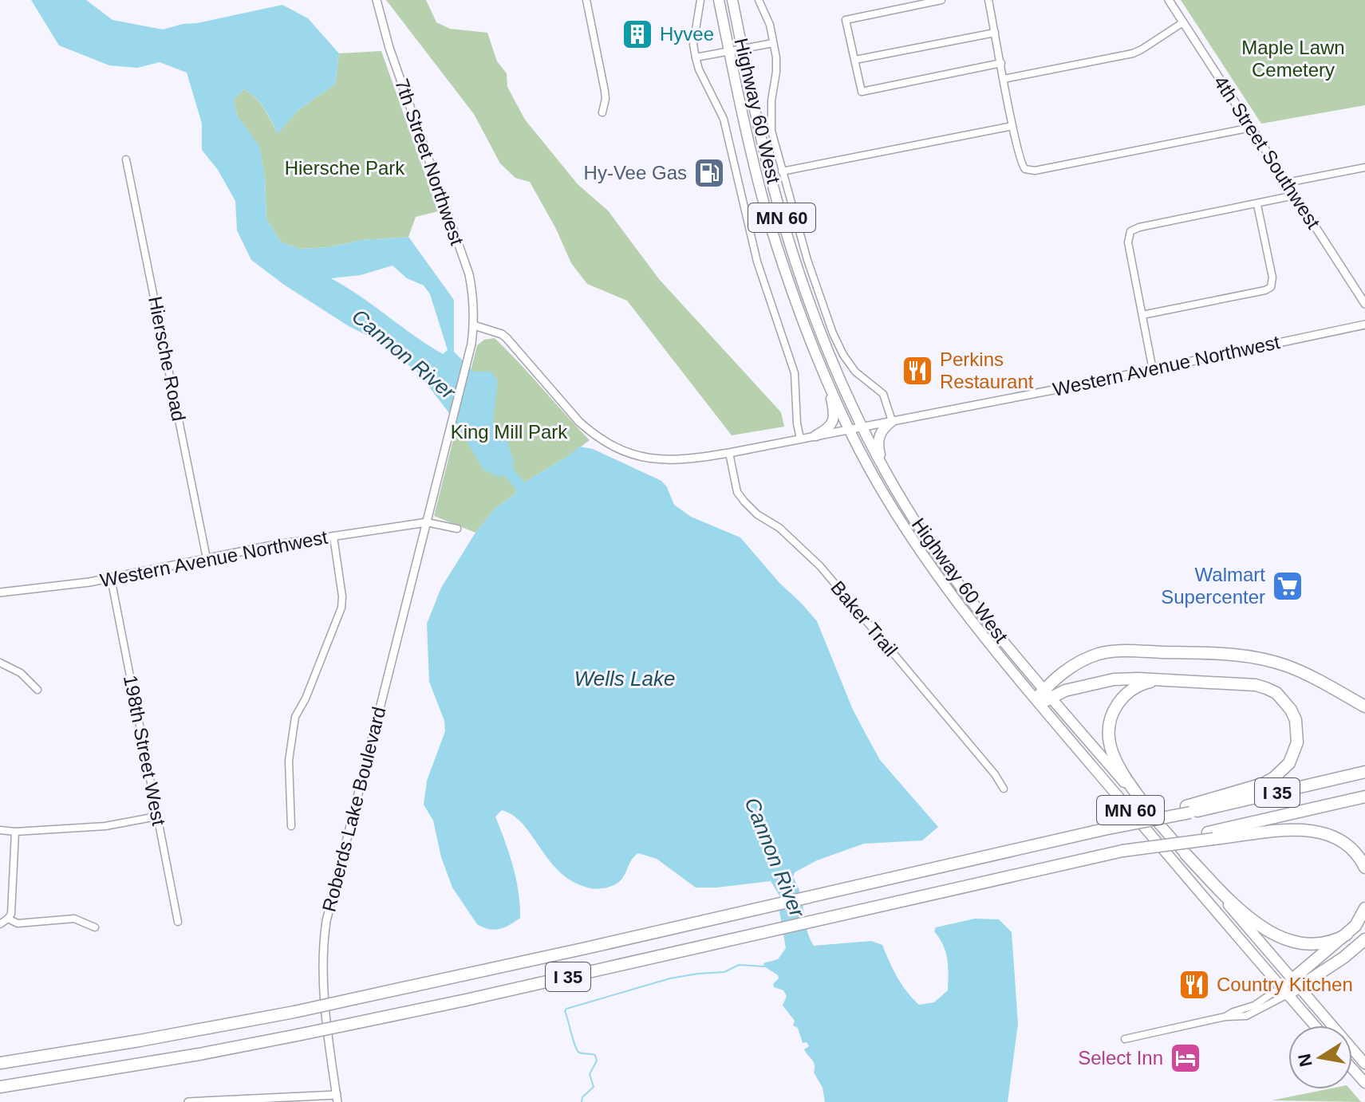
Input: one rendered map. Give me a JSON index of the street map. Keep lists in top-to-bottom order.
{
  "streets": {
    "highway": ["I 35"],
    "main road": ["Highway 60 West", "MN 60"],
    "street": [
      "4th Street Southwest",
      "7th Street Northwest",
      "Hiersche Road",
      "Western Avenue Northwest",
      "Baker Trail",
      "198th Street West",
      "Roberds Lake Boulevard"
    ]
  },
  "crossings": [
    ["Highway 60 West", "Western Avenue Northwest"],
    ["7th Street Northwest", "Western Avenue Northwest"],
    ["7th Street Northwest", "Roberds Lake Boulevard"],
    ["Hiersche Road", "Western Avenue Northwest"],
    ["Western Avenue Northwest", "Baker Trail"],
    ["Western Avenue Northwest", "198th Street West"],
    ["Western Avenue Northwest", "Roberds Lake Boulevard"]
  ],
  "water": ["Cannon River", "Wells Lake"],
  "parks": ["Maple Lawn Cemetery", "Hiersche Park", "King Mill Park"],
  "places": {
    "building": ["Hyvee"],
    "fuel station": ["Hy-Vee Gas"],
    "restaurant": ["Perkins Restaurant", "Country Kitchen"],
    "supermarket": ["Walmart Supercenter"],
    "hotel": ["Select Inn"]
  },
  "north": "left"
}
